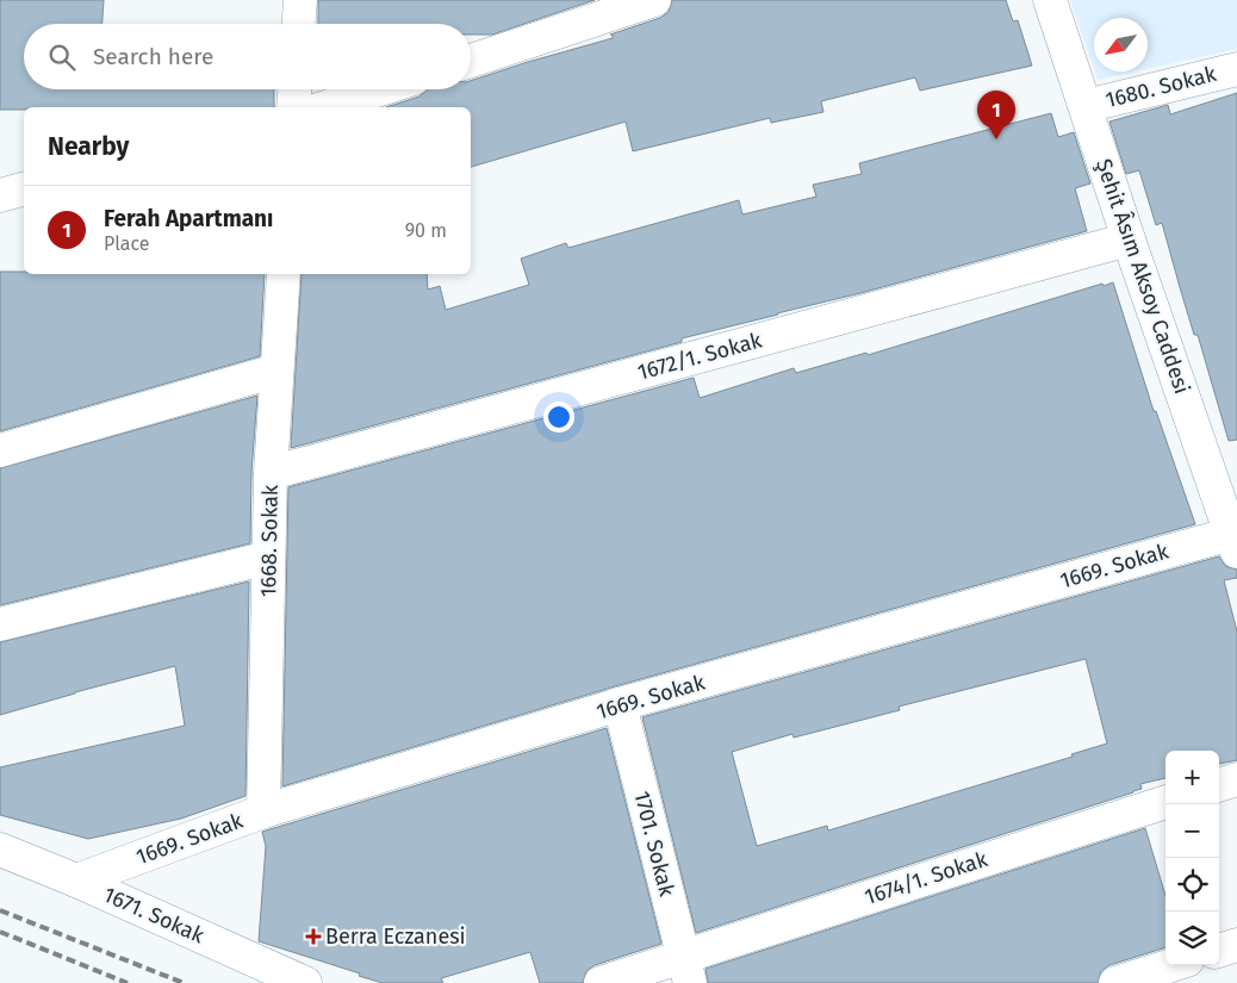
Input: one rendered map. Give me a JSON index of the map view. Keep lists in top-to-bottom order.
{
  "streets": {
    "street": [
      "1680. Sokak",
      "Şehit Âsım Aksoy Caddesi",
      "1672/1. Sokak",
      "1668. Sokak",
      "1669. Sokak",
      "1701. Sokak",
      "1674/1. Sokak",
      "1671. Sokak"
    ]
  },
  "crossings": [
    ["1680. Sokak", "Şehit Âsım Aksoy Caddesi"],
    ["Şehit Âsım Aksoy Caddesi", "1672/1. Sokak"],
    ["Şehit Âsım Aksoy Caddesi", "1669. Sokak"],
    ["1672/1. Sokak", "1668. Sokak"],
    ["1668. Sokak", "1669. Sokak"],
    ["1669. Sokak", "1701. Sokak"],
    ["1669. Sokak", "1671. Sokak"],
    ["1701. Sokak", "1674/1. Sokak"]
  ],
  "places": {
    "health": ["Berra Eczanesi"]
  },
  "north": "bottom left",
  "page": {
    "search": "Search here",
    "pins": "1",
    "heading": "Nearby",
    "list": [
      {
        "mark": "1",
        "name": "Ferah Apartmanı",
        "note": "Place",
        "value": "90 m"
      }
    ],
    "map_buttons": ["+", "−"]
  }
}
